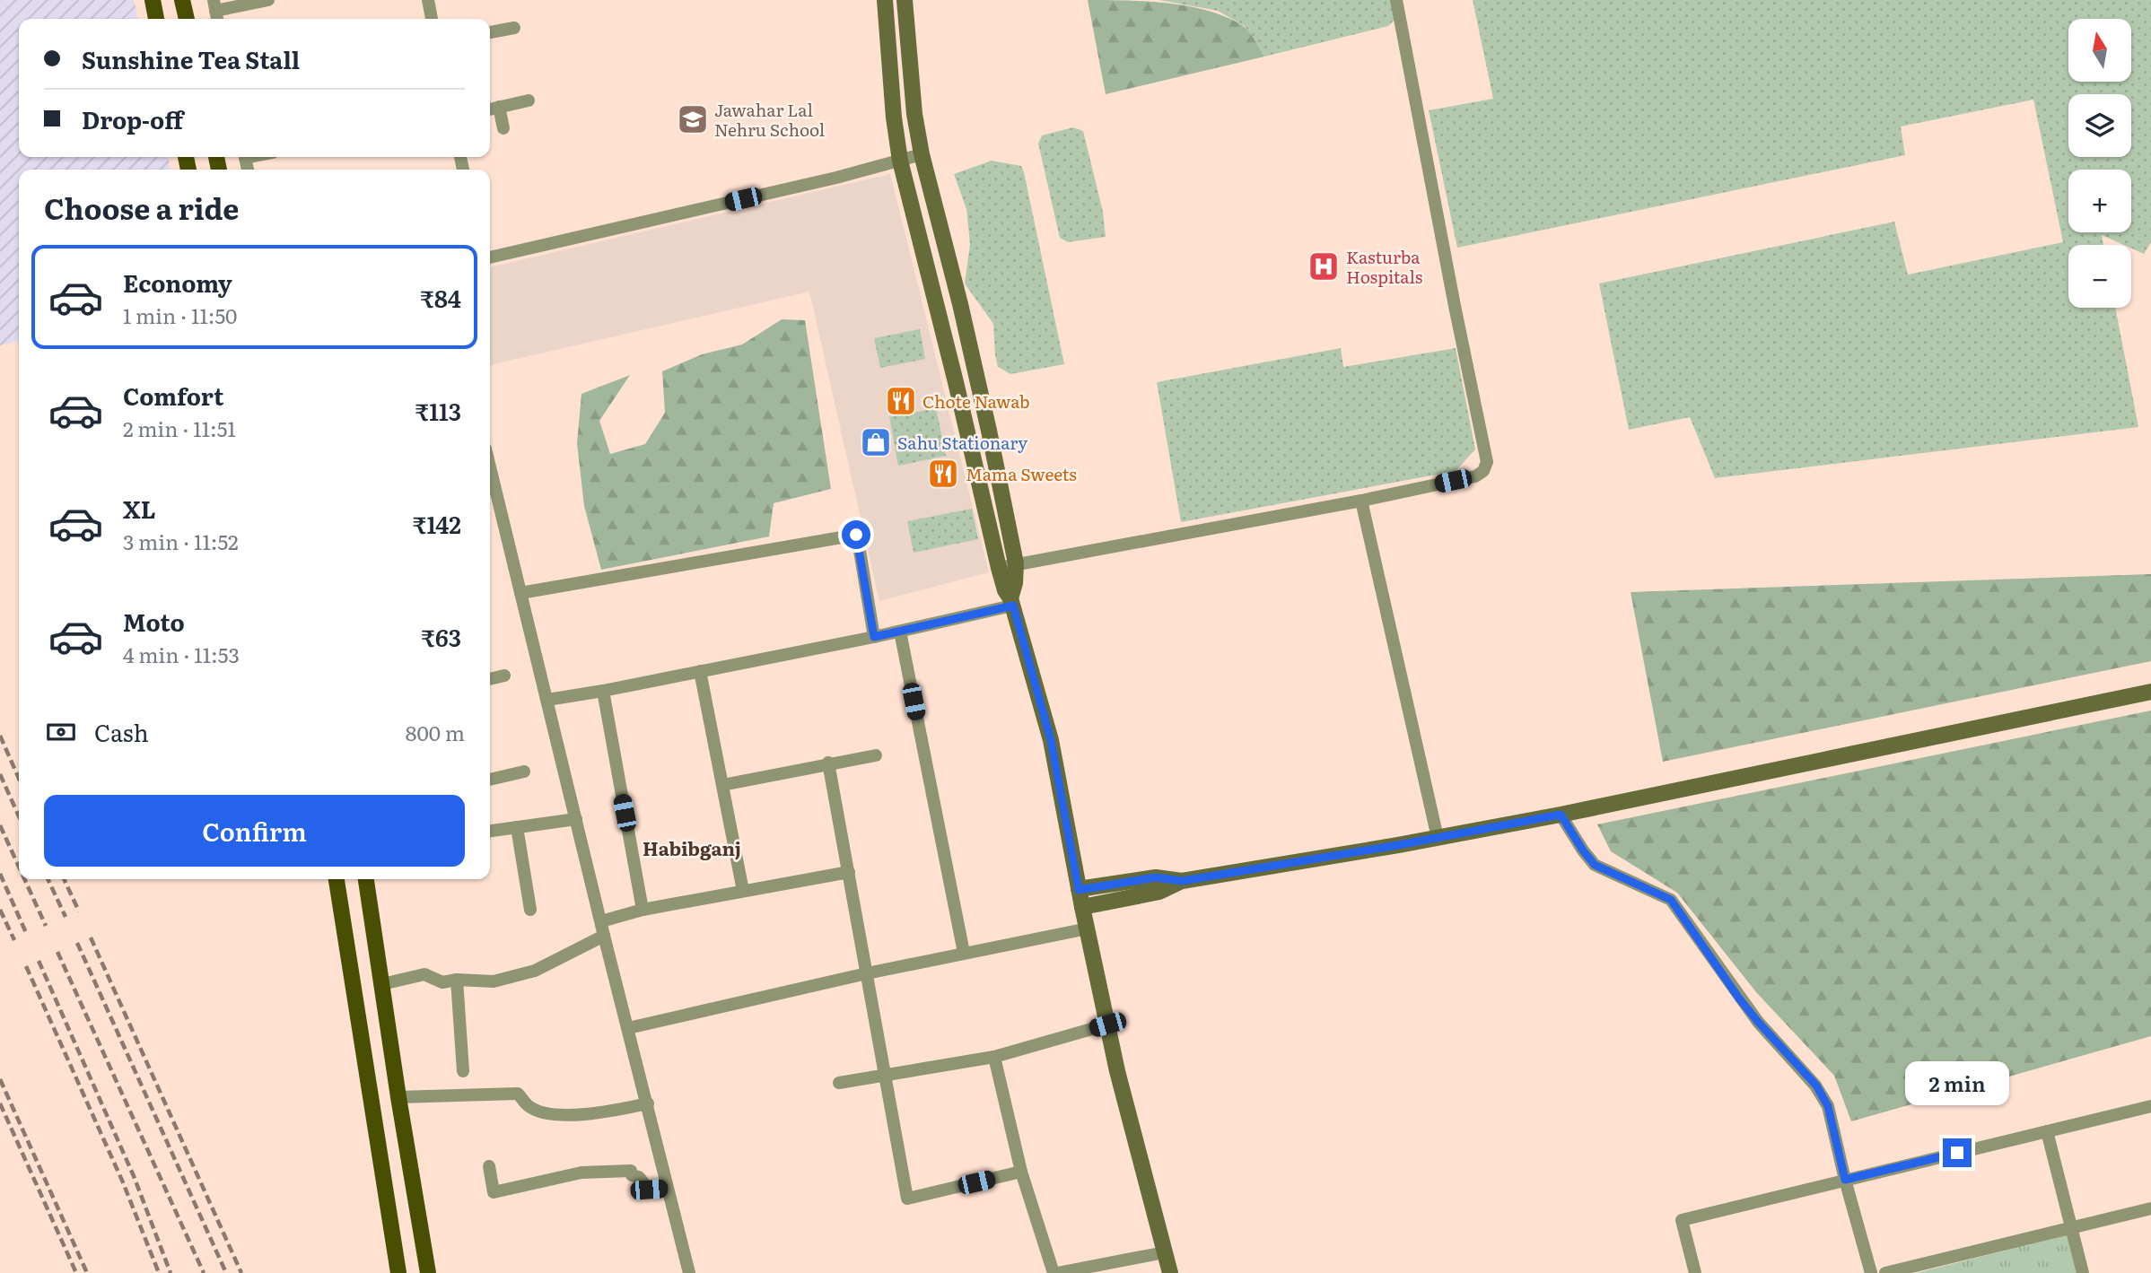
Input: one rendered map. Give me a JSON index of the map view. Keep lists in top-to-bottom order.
{
  "districts": ["Habibganj"],
  "places": {
    "school or university": ["Jawahar Lal Nehru School"],
    "hospital": ["Kasturba Hospitals"],
    "restaurant": ["Chote Nawab", "Mama Sweets"],
    "shop": ["Sahu Stationary"]
  },
  "north": "top",
  "page": {
    "map_buttons": ["+", "−"],
    "banner": ["Sunshine Tea Stall", "Drop-off"],
    "heading": "Choose a ride",
    "list": [
      {
        "name": "Economy",
        "note": "1 min · 11:50",
        "value": "₹84"
      },
      {
        "name": "Comfort",
        "note": "2 min · 11:51",
        "value": "₹113"
      },
      {
        "name": "XL",
        "note": "3 min · 11:52",
        "value": "₹142"
      },
      {
        "name": "Moto",
        "note": "4 min · 11:53",
        "value": "₹63"
      }
    ],
    "pay": ["Cash", "800 m"],
    "buttons": "Confirm",
    "bubble": "2 min"
  }
}
